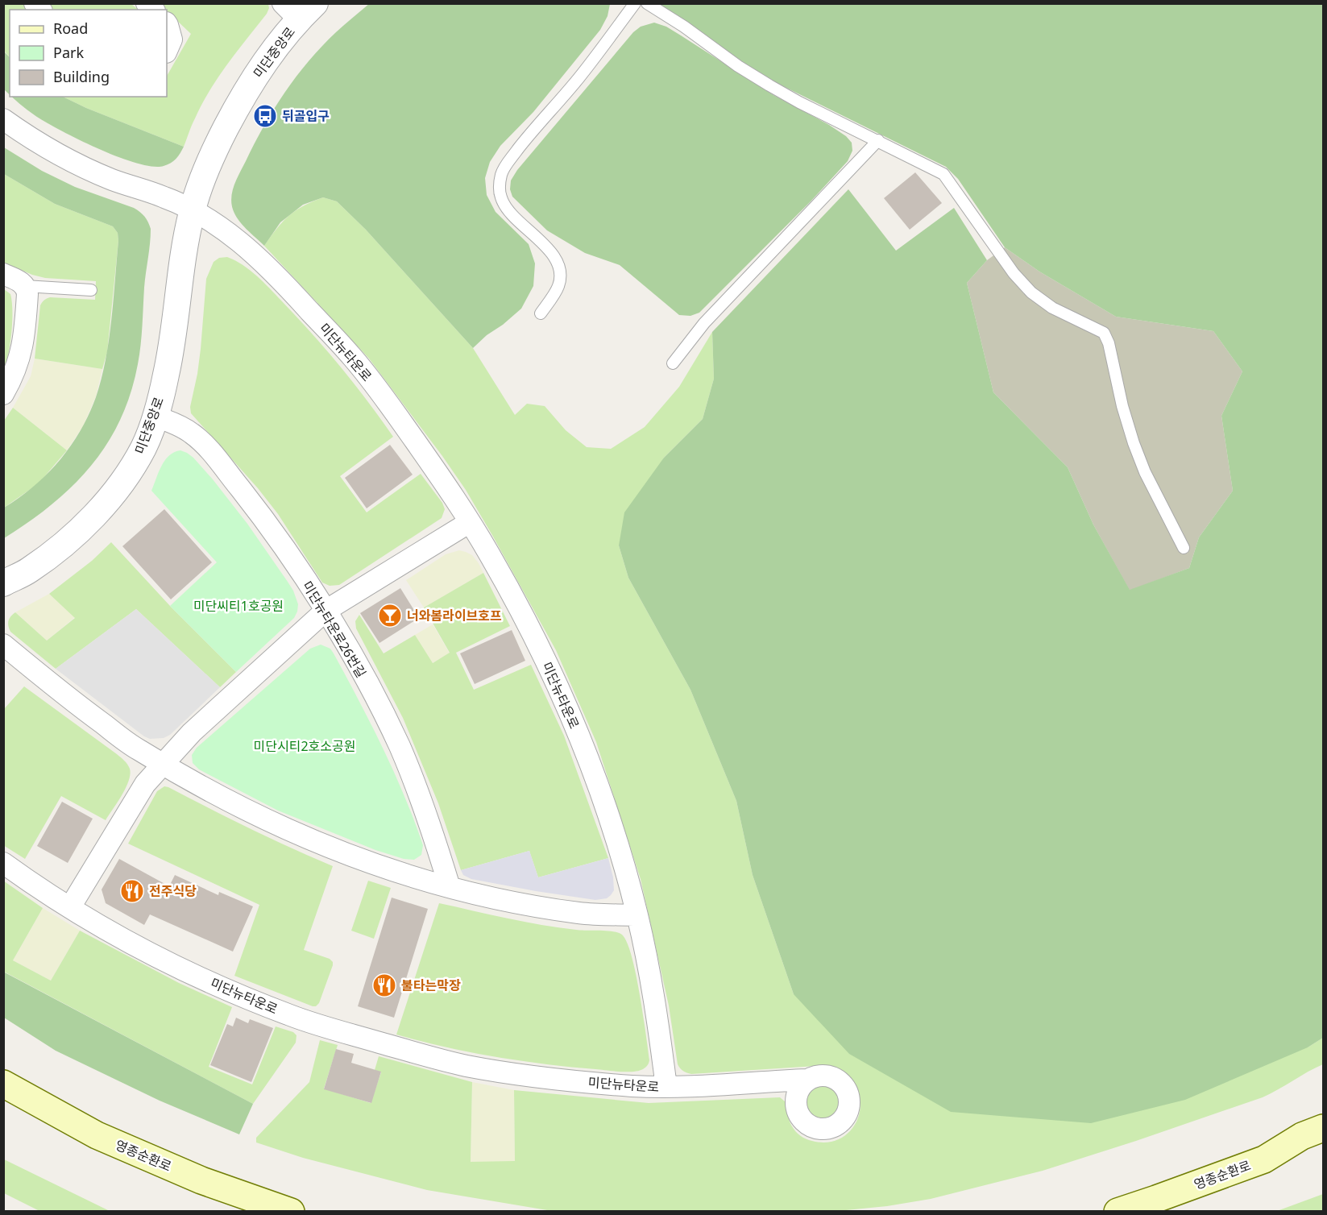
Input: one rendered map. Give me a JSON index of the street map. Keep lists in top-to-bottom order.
{
  "streets": {
    "main road": ["영종순환로"],
    "street": ["미단중앙로", "미단뉴타운로", "미단뉴타운로26번길"]
  },
  "crossings": [
    ["미단중앙로", "미단뉴타운로"],
    ["미단중앙로", "미단뉴타운로26번길"]
  ],
  "parks": ["미단씨티1호공원", "미단시티2호소공원"],
  "places": {
    "bus stop": ["뒤골입구"],
    "bar": ["너와봄라이브호프"],
    "restaurant": ["전주식당", "불타는막장"]
  },
  "legend": ["Road", "Park", "Building"]
}
